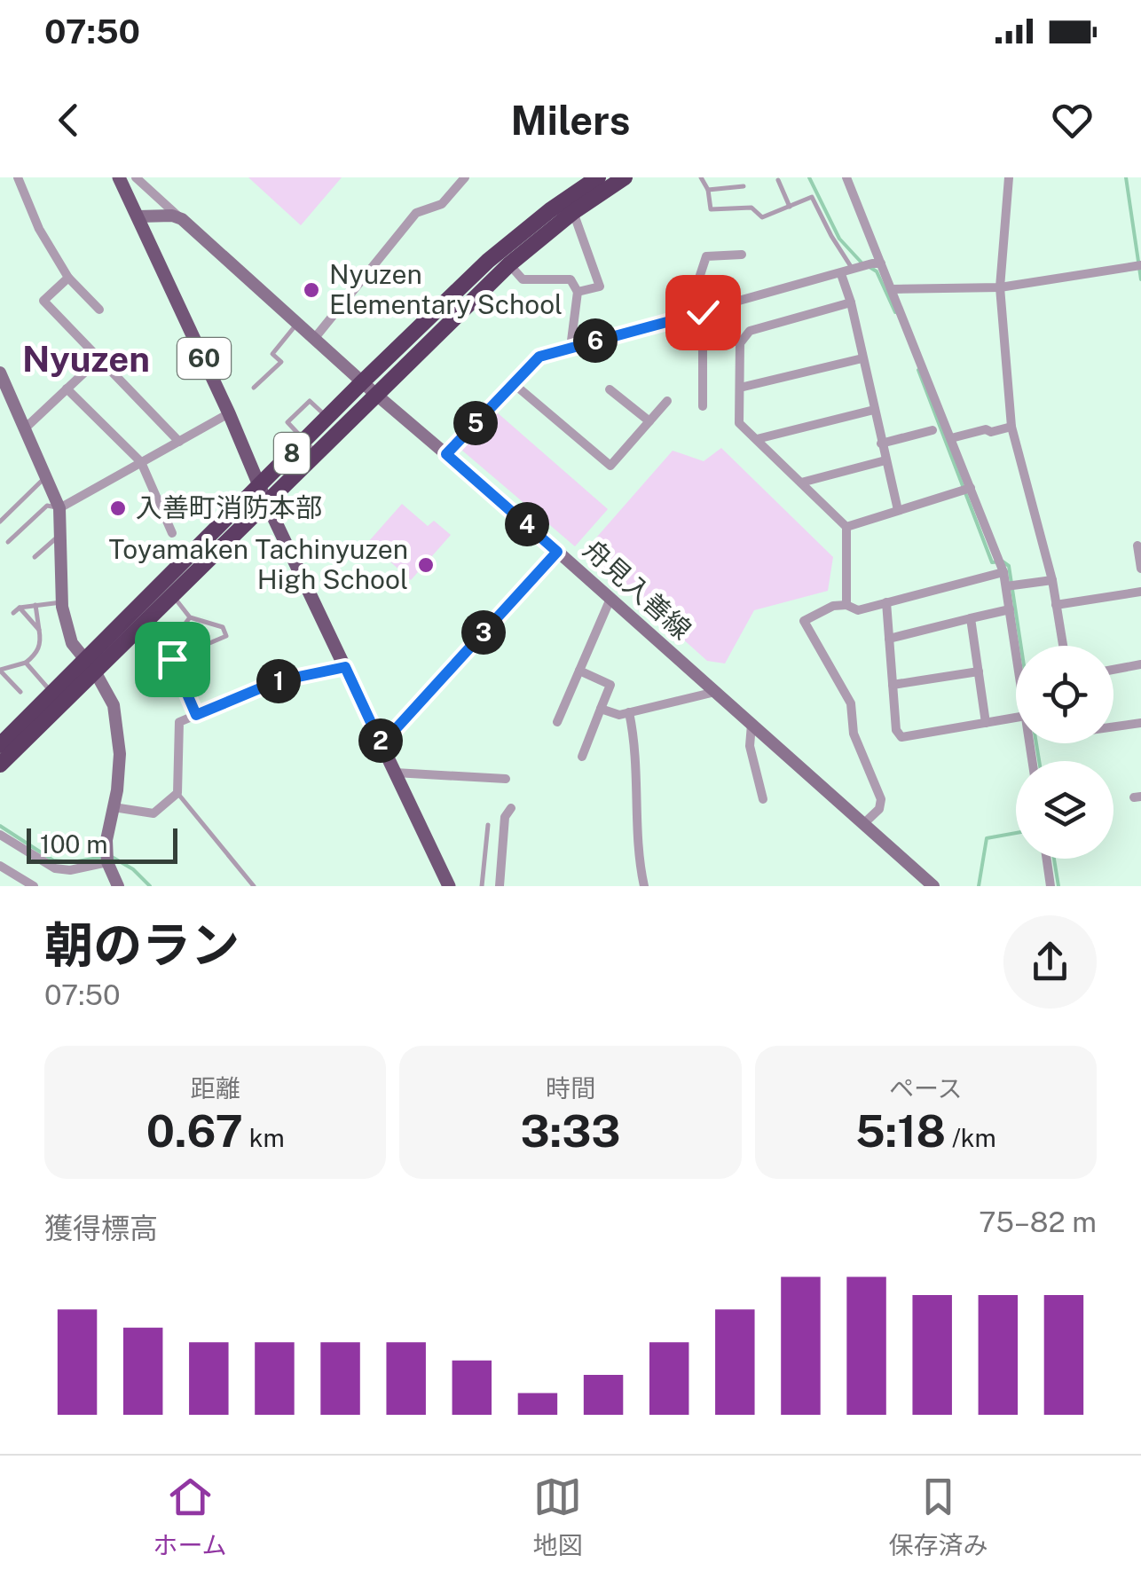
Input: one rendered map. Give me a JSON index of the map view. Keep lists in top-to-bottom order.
{
  "streets": {
    "highway": ["8"],
    "main road": ["60", "舟見入善線"]
  },
  "crossings": [
    ["60", "8"],
    ["8", "舟見入善線"]
  ],
  "districts": ["Nyuzen"],
  "places": ["Nyuzen Elementary School", "入善町消防本部", "Toyamaken Tachinyuzen High School"],
  "scale_bar": "100 m",
  "page": {
    "status": "07:50",
    "header": "Milers",
    "pins": [
      "6",
      "5",
      "4",
      "3",
      "1",
      "2"
    ],
    "scale": "100 m",
    "heading": ["朝のラン", "07:50"],
    "stats": [
      ["距離", "0.67 km"],
      ["時間", "3:33"],
      ["ペース", "5:18 /km"]
    ],
    "chart": ["獲得標高", "75–82 m"],
    "tabs": ["ホーム", "地図", "保存済み"]
  }
}
